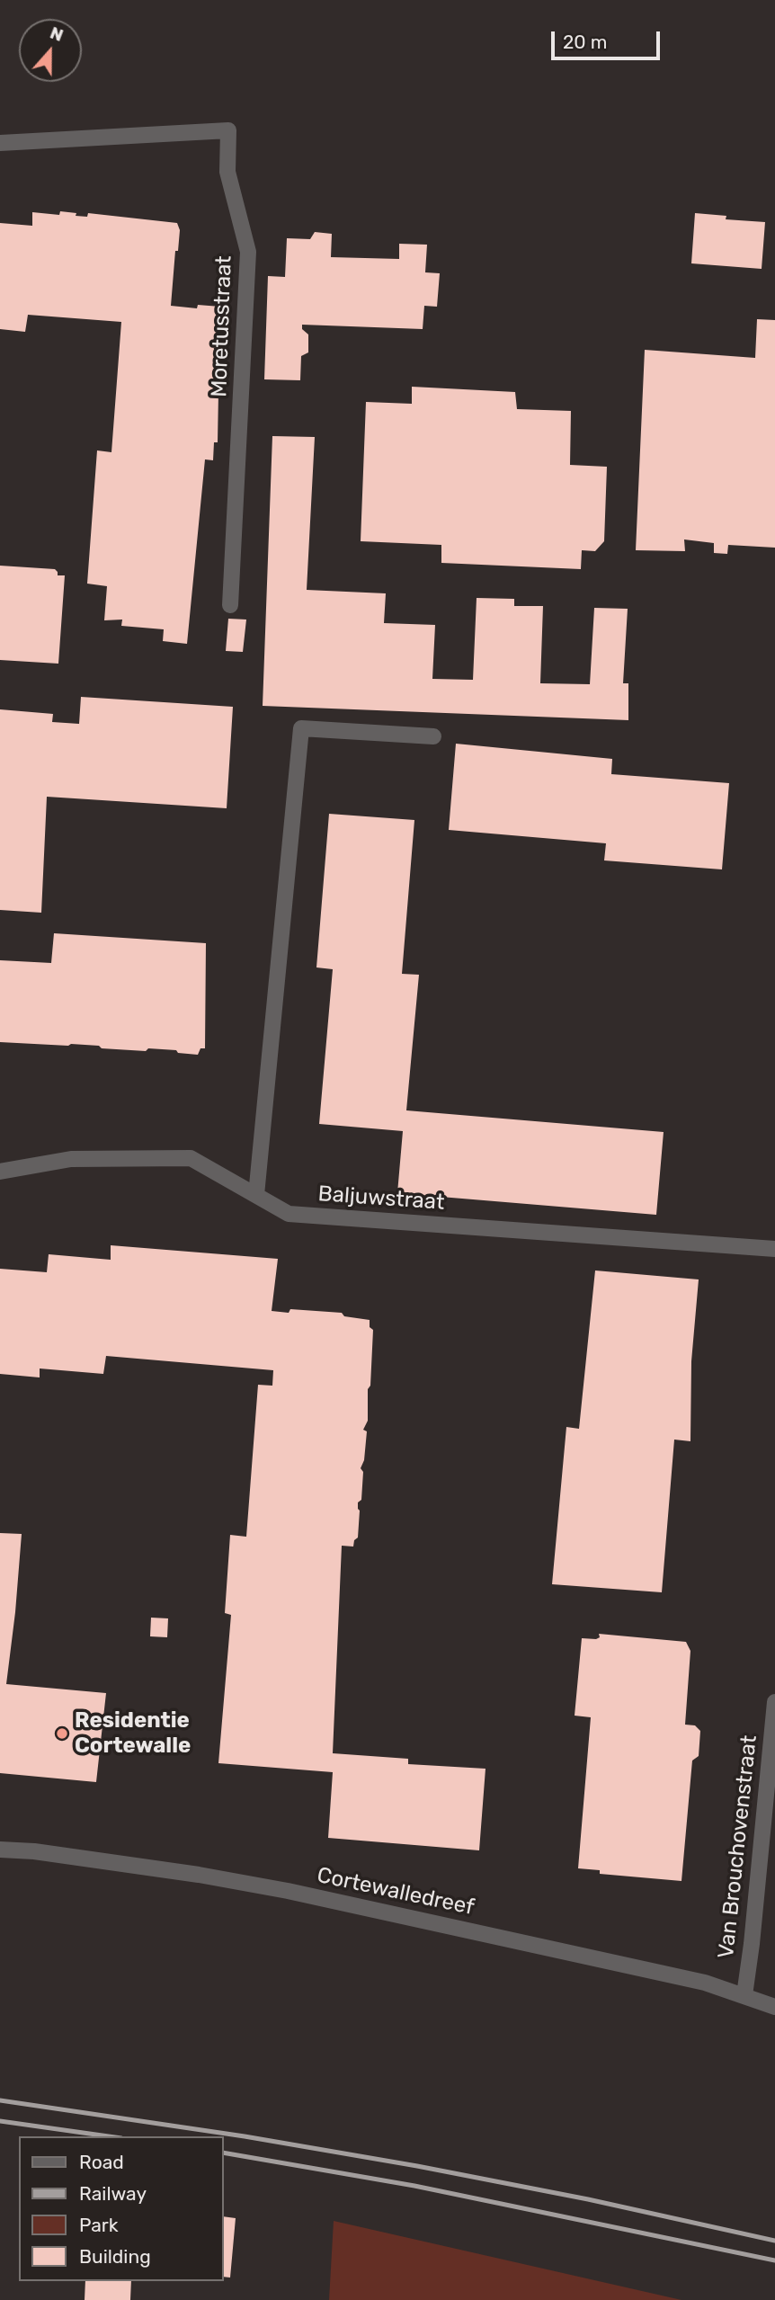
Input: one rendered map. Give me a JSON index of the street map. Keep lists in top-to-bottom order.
{
  "streets": {
    "street": [
      "Moretusstraat",
      "Baljuwstraat",
      "Van Brouchovenstraat",
      "Cortewalledreef"
    ]
  },
  "crossings": [
    ["Van Brouchovenstraat", "Cortewalledreef"]
  ],
  "places": ["Residentie Cortewalle"],
  "legend": [
    "Road",
    "Railway",
    "Park",
    "Building"
  ],
  "scale_bar": "20 m",
  "north": "top"
}
